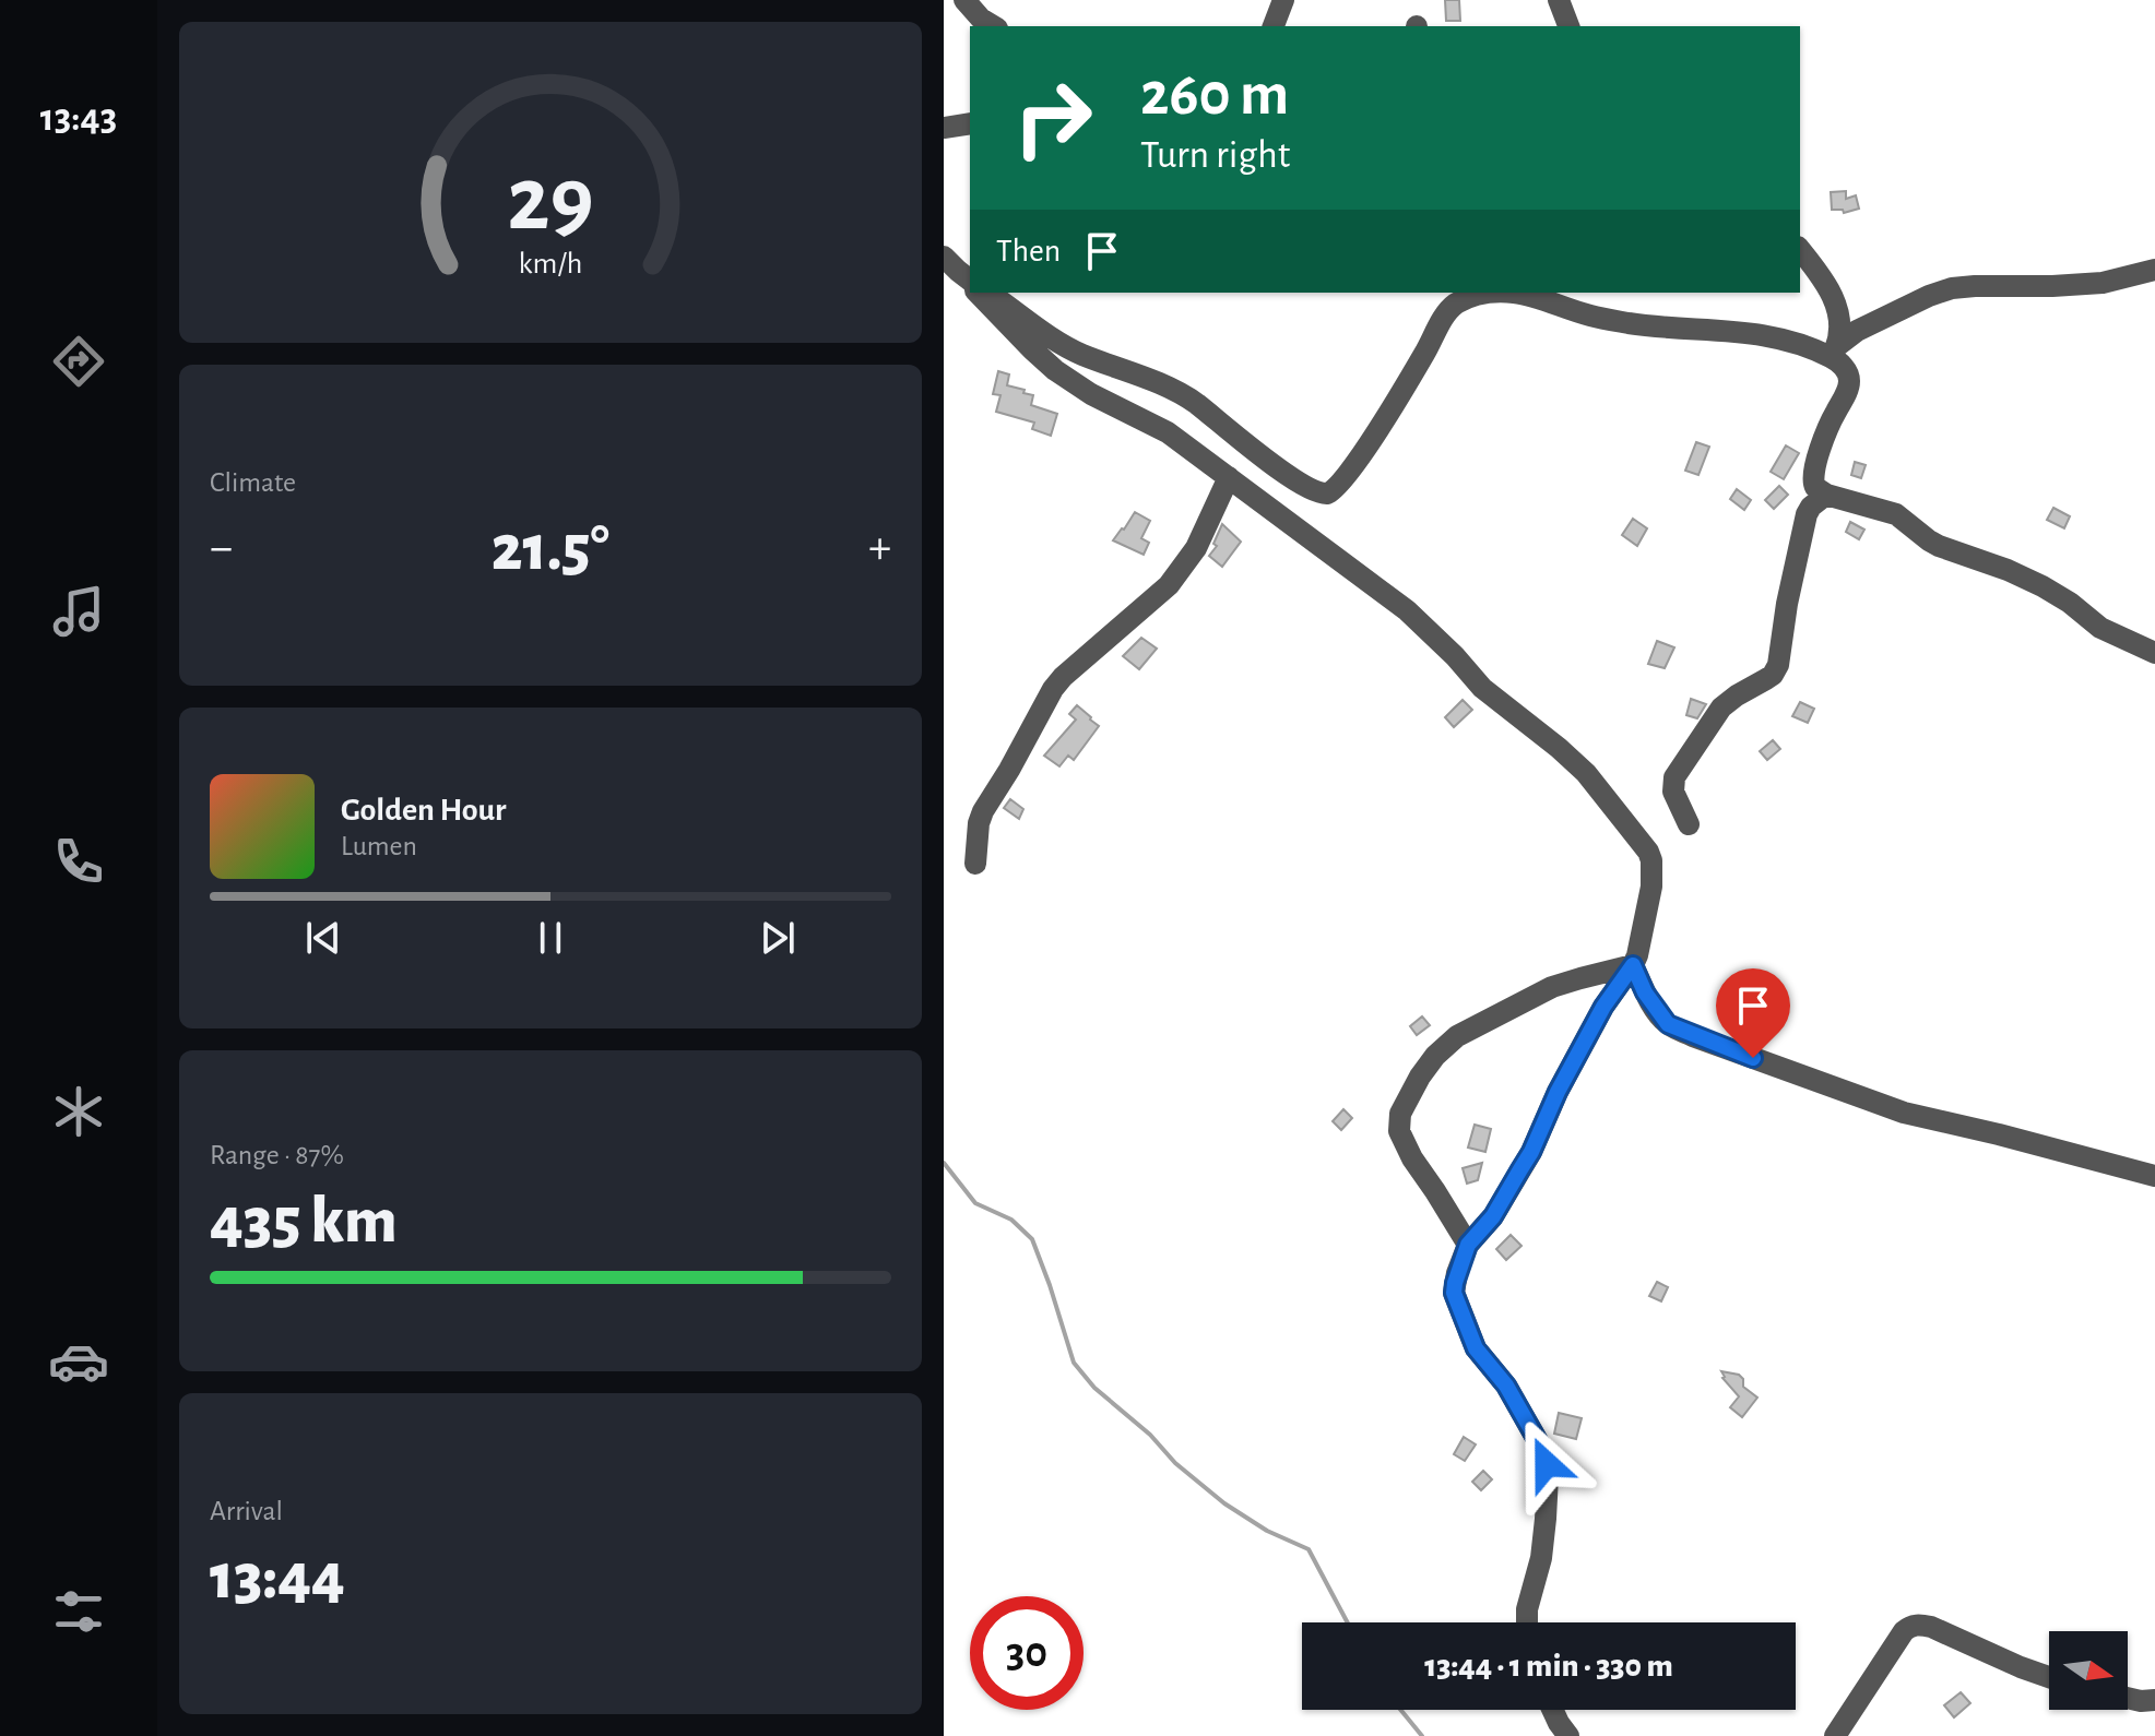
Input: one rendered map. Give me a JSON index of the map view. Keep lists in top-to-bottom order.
{
  "north": "right",
  "page": {
    "tabs": "13:43",
    "turn": ["260 m", "Turn right"],
    "then": "Then",
    "tile": [
      "Climate",
      ["Range · 87%", "435 km"],
      ["Arrival", "13:44"]
    ],
    "heat": ["−", "21.5°", "+"],
    "song": ["Golden Hour", "Lumen"],
    "limit": "30",
    "trip": "13:44 · 1 min · 330 m",
    "gauge": ["29", "km/h"]
  }
}
